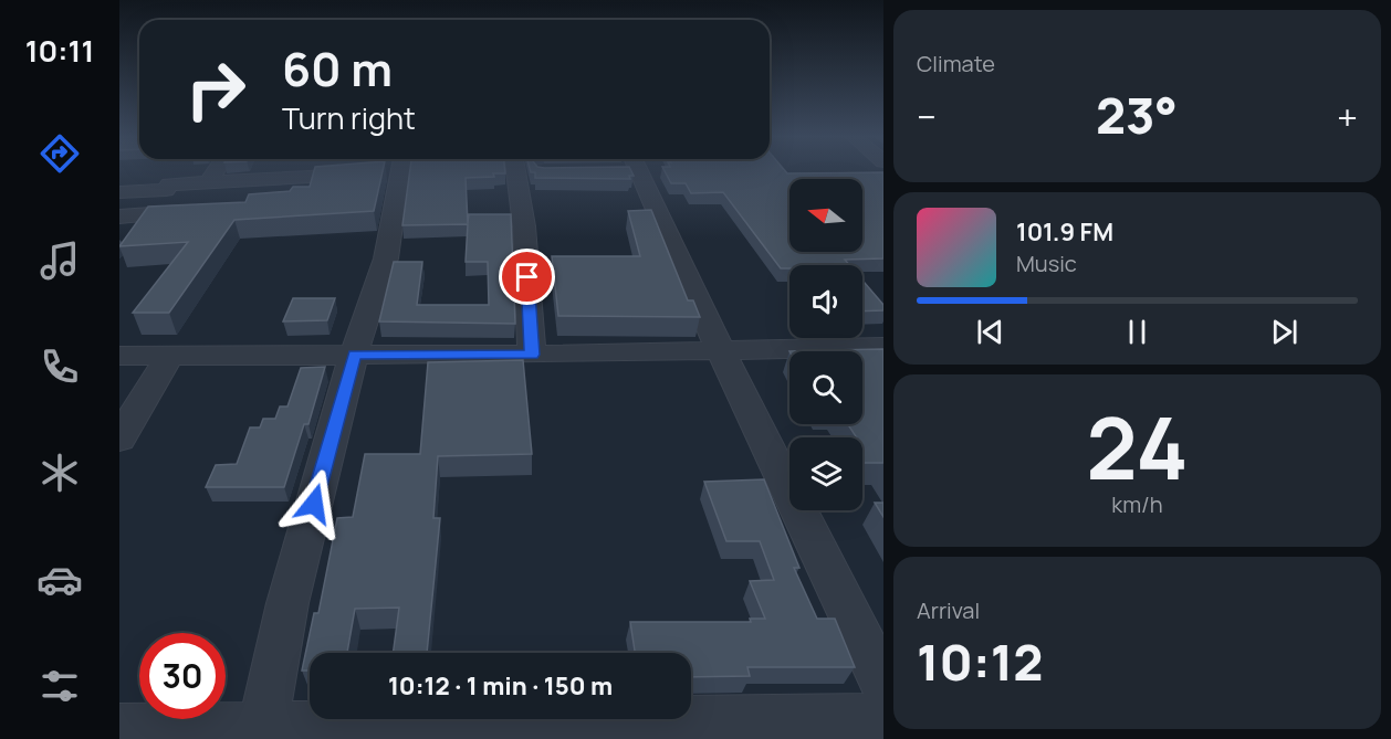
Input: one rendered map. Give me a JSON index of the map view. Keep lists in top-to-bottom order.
{
  "north": "left",
  "page": {
    "tabs": "10:11",
    "tile": [
      "Climate",
      ["24", "km/h"],
      ["Arrival", "10:12"]
    ],
    "turn": ["60 m", "Turn right"],
    "heat": ["−", "23°", "+"],
    "song": ["101.9 FM", "Music"],
    "limit": "30",
    "trip": "10:12 · 1 min · 150 m"
  }
}
